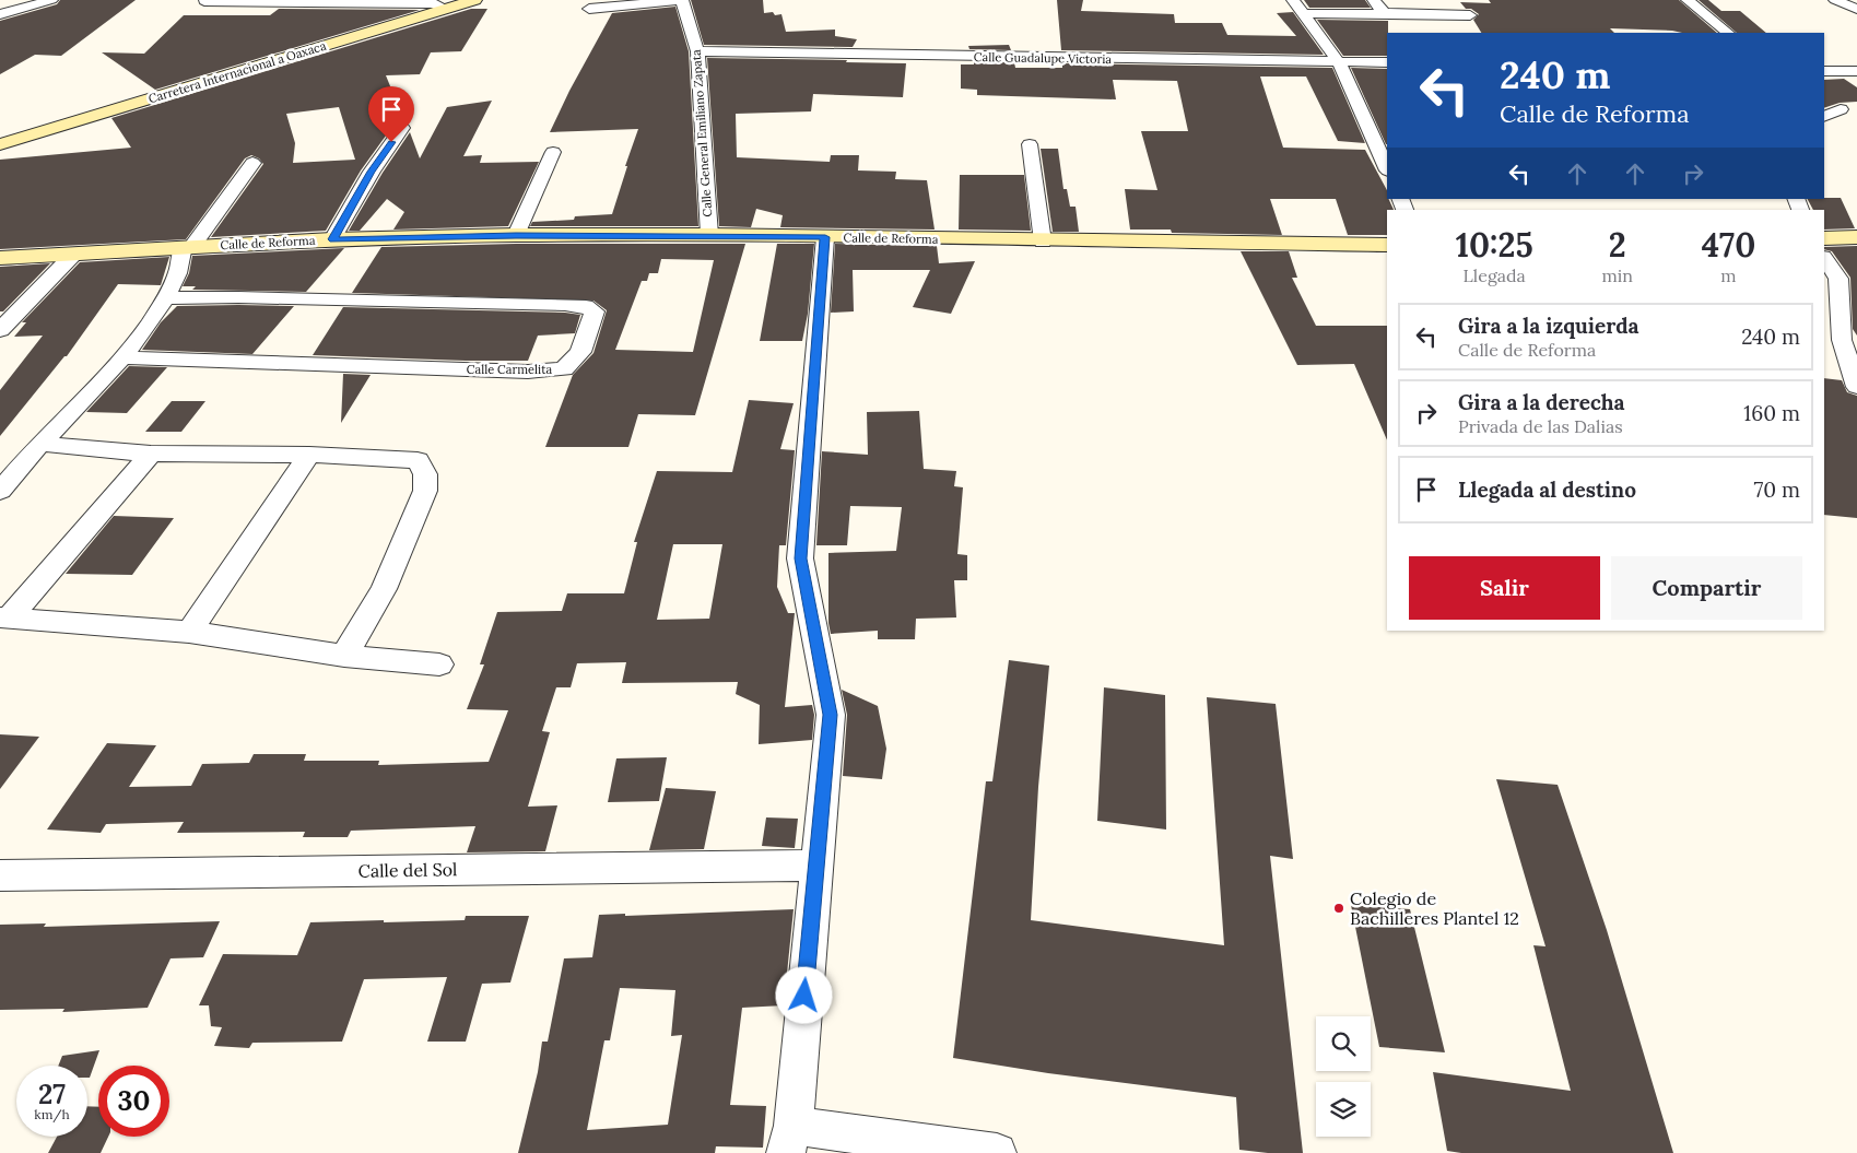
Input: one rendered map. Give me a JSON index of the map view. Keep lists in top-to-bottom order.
{
  "streets": {
    "main road": ["Carretera Internacional a Oaxaca", "Calle de Reforma"],
    "street": [
      "Calle Guadalupe Victoria",
      "Calle General Emiliano Zapata",
      "Calle Carmelita",
      "Calle del Sol"
    ]
  },
  "crossings": [
    ["Calle Guadalupe Victoria", "Calle General Emiliano Zapata"],
    ["Calle General Emiliano Zapata", "Calle de Reforma"]
  ],
  "places": ["Colegio de Bachilleres Plantel 12"],
  "page": {
    "turn": ["240 m", "Calle de Reforma"],
    "eta": [
      "10:25",
      "Llegada",
      "2",
      "min",
      "470",
      "m"
    ],
    "list": [
      {
        "name": "Gira a la izquierda",
        "note": "Calle de Reforma",
        "value": "240 m"
      },
      {
        "name": "Gira a la derecha",
        "note": "Privada de las Dalias",
        "value": "160 m"
      },
      {
        "name": "Llegada al destino",
        "value": "70 m"
      }
    ],
    "buttons": ["Salir", "Compartir"],
    "speed": "27 km/h",
    "limit": "30"
  }
}
